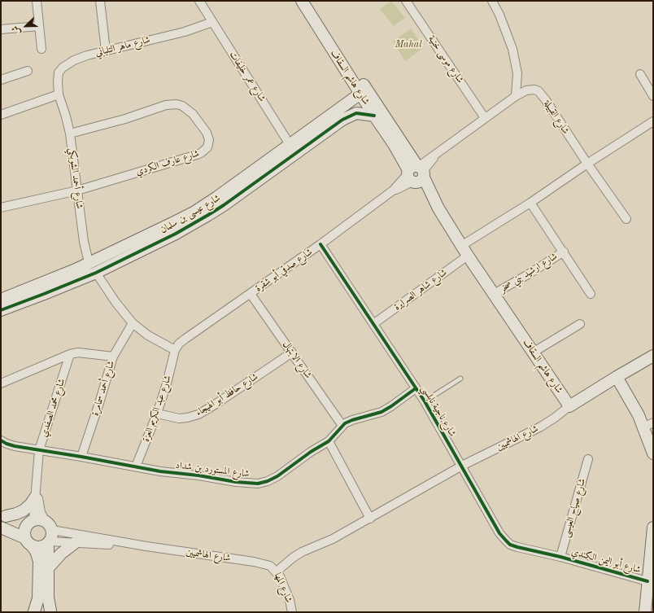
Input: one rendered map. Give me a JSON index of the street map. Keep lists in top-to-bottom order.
{
  "streets": {
    "street": [
      "شارع ماهر التلباني",
      "شارع موسى خنية",
      "شارع عمر خليفات",
      "شارع هاشم السقاف",
      "شارع القبيلة",
      "شارع عارف الكردي",
      "شارع أحمد الشوبكي",
      "شارع عيسى بن سلمان",
      "شارع صدقي أبو شقرة",
      "شارع ارشيد بني صخر",
      "شارع شاهر الصرايرة",
      "شارع الابتهال",
      "شارع أحمد سمامرة",
      "شارع حافظ أبو الهيجاء",
      "شارع محمد الصفدي",
      "شارع عبد الكريم العزة",
      "شارع ناجية نابلسي",
      "شارع الهاشميين",
      "شارع المستورد بن شداد",
      "شارع صياح العيسى",
      "شارع أبو اليمن الكندي",
      "شارع المها"
    ]
  },
  "crossings": [
    ["شارع ماهر التلباني", "شارع عمر خليفات"],
    ["شارع ماهر التلباني", "شارع أحمد الشوبكي"],
    ["شارع موسى خنية", "شارع صدقي أبو شقرة"],
    ["شارع عمر خليفات", "شارع عيسى بن سلمان"],
    ["شارع هاشم السقاف", "شارع عيسى بن سلمان"],
    ["شارع هاشم السقاف", "شارع صدقي أبو شقرة"],
    ["شارع هاشم السقاف", "شارع ارشيد بني صخر"],
    ["شارع هاشم السقاف", "شارع شاهر الصرايرة"],
    ["شارع هاشم السقاف", "شارع الهاشميين"],
    ["شارع القبيلة", "شارع صدقي أبو شقرة"],
    ["شارع عارف الكردي", "شارع أحمد الشوبكي"],
    ["شارع أحمد الشوبكي", "شارع عيسى بن سلمان"],
    ["شارع صدقي أبو شقرة", "شارع الابتهال"],
    ["شارع صدقي أبو شقرة", "شارع عبد الكريم العزة"],
    ["شارع صدقي أبو شقرة", "شارع ناجية نابلسي"],
    ["شارع شاهر الصرايرة", "شارع ناجية نابلسي"],
    ["شارع الابتهال", "شارع حافظ أبو الهيجاء"],
    ["شارع الابتهال", "شارع المستورد بن شداد"],
    ["شارع أحمد سمامرة", "شارع المستورد بن شداد"],
    ["شارع حافظ أبو الهيجاء", "شارع عبد الكريم العزة"],
    ["شارع محمد الصفدي", "شارع الهاشميين"],
    ["شارع محمد الصفدي", "شارع المستورد بن شداد"],
    ["شارع عبد الكريم العزة", "شارع المستورد بن شداد"],
    ["شارع ناجية نابلسي", "شارع الهاشميين"],
    ["شارع ناجية نابلسي", "شارع المستورد بن شداد"],
    ["شارع ناجية نابلسي", "شارع صياح العيسى"],
    ["شارع ناجية نابلسي", "شارع أبو اليمن الكندي"],
    ["شارع الهاشميين", "شارع المها"],
    ["شارع صياح العيسى", "شارع أبو اليمن الكندي"]
  ],
  "parks": ["Mahal"],
  "north": "bottom left"
}
